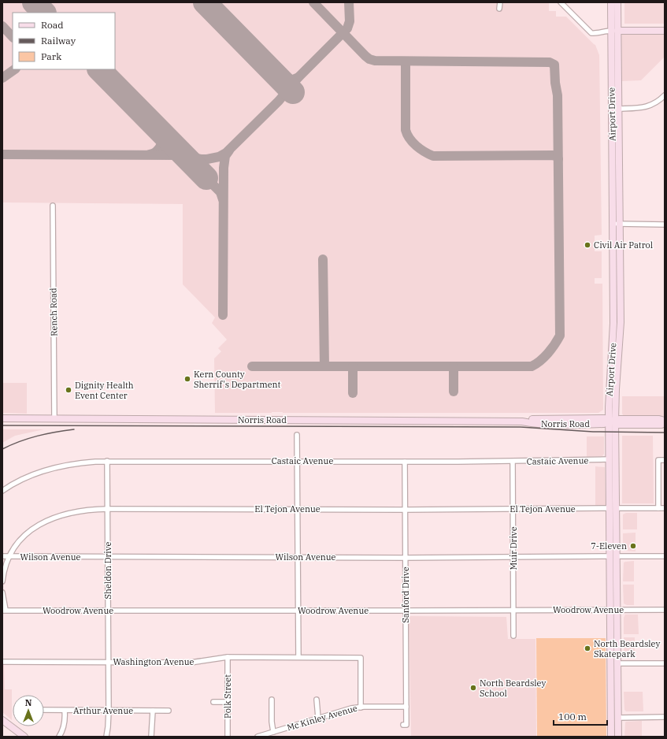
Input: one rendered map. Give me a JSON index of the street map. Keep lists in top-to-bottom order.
{
  "streets": {
    "main road": ["Airport Drive", "Norris Road"],
    "street": [
      "Rench Road",
      "Castaic Avenue",
      "El Tejon Avenue",
      "Muir Drive",
      "Wilson Avenue",
      "Sheldon Drive",
      "Sanford Drive",
      "Woodrow Avenue",
      "Washington Avenue",
      "Polk Street",
      "Arthur Avenue",
      "Mc Kinley Avenue"
    ]
  },
  "crossings": [
    ["Airport Drive", "Norris Road"],
    ["Airport Drive", "Castaic Avenue"],
    ["Airport Drive", "El Tejon Avenue"],
    ["Airport Drive", "Wilson Avenue"],
    ["Airport Drive", "Woodrow Avenue"],
    ["Rench Road", "Norris Road"],
    ["Castaic Avenue", "Muir Drive"],
    ["Castaic Avenue", "Sheldon Drive"],
    ["Castaic Avenue", "Sanford Drive"],
    ["El Tejon Avenue", "Muir Drive"],
    ["El Tejon Avenue", "Wilson Avenue"],
    ["El Tejon Avenue", "Sheldon Drive"],
    ["El Tejon Avenue", "Sanford Drive"],
    ["Muir Drive", "Wilson Avenue"],
    ["Muir Drive", "Woodrow Avenue"],
    ["Wilson Avenue", "Sheldon Drive"],
    ["Wilson Avenue", "Sanford Drive"],
    ["Sheldon Drive", "Woodrow Avenue"],
    ["Sheldon Drive", "Washington Avenue"],
    ["Sheldon Drive", "Arthur Avenue"],
    ["Sanford Drive", "Woodrow Avenue"],
    ["Sanford Drive", "Mc Kinley Avenue"],
    ["Washington Avenue", "Polk Street"],
    ["Washington Avenue", "Mc Kinley Avenue"]
  ],
  "places": [
    "Civil Air Patrol",
    "Kern County Sherrif's Department",
    "Dignity Health Event Center",
    "7-Eleven",
    "North Beardsley Skatepark",
    "North Beardsley School"
  ],
  "legend": ["Road", "Railway", "Park"],
  "scale_bar": "100 m",
  "north": "top"
}
